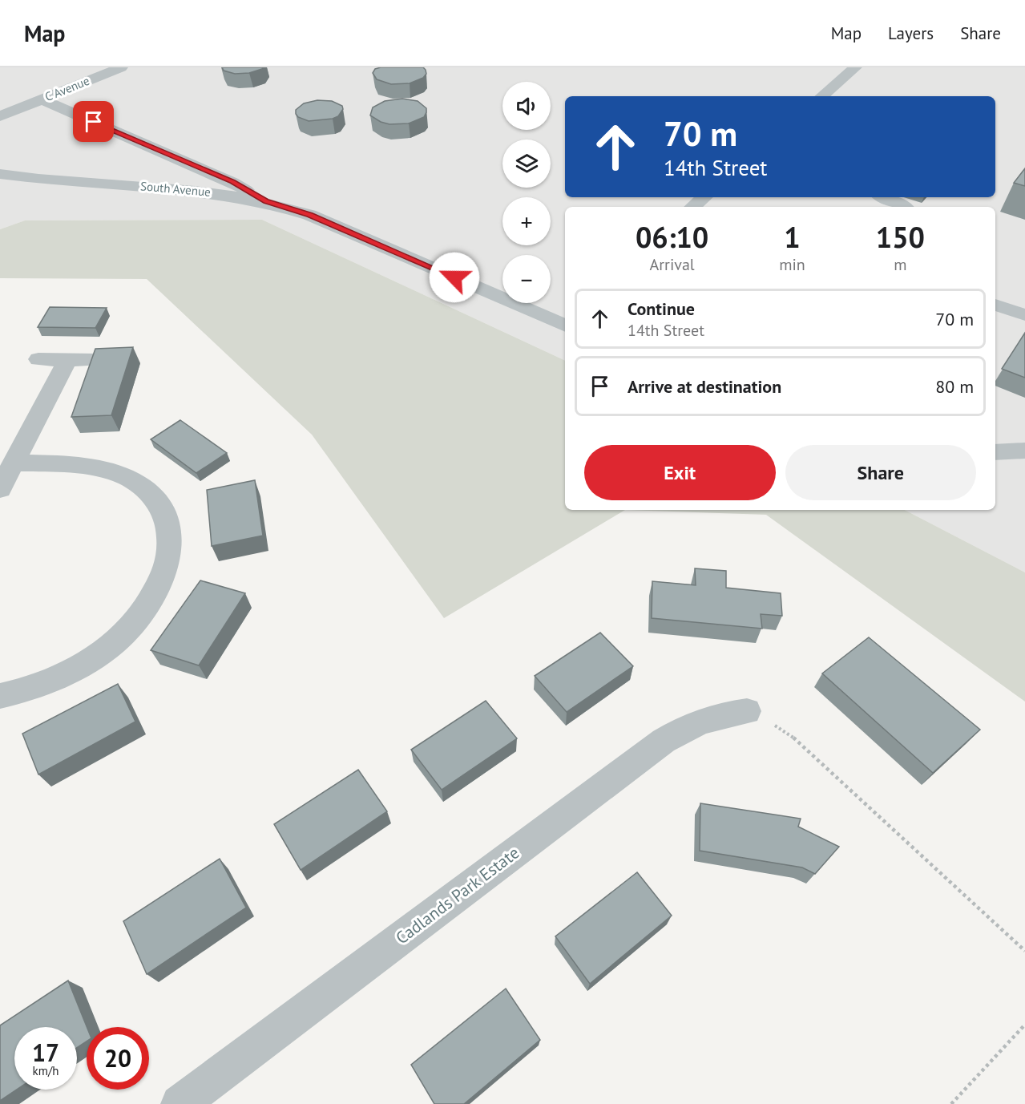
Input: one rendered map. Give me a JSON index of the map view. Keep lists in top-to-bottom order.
{
  "streets": {
    "street": ["C Avenue", "South Avenue", "Cadlands Park Estate"]
  },
  "page": {
    "header": "Map",
    "nav": ["Map", "Layers", "Share"],
    "map_buttons": ["+", "−"],
    "turn": ["70 m", "14th Street"],
    "eta": [
      "06:10",
      "Arrival",
      "1",
      "min",
      "150",
      "m"
    ],
    "list": [
      {
        "name": "Continue",
        "note": "14th Street",
        "value": "70 m"
      },
      {
        "name": "Arrive at destination",
        "value": "80 m"
      }
    ],
    "buttons": ["Exit", "Share"],
    "speed": "17 km/h",
    "limit": "20"
  }
}
